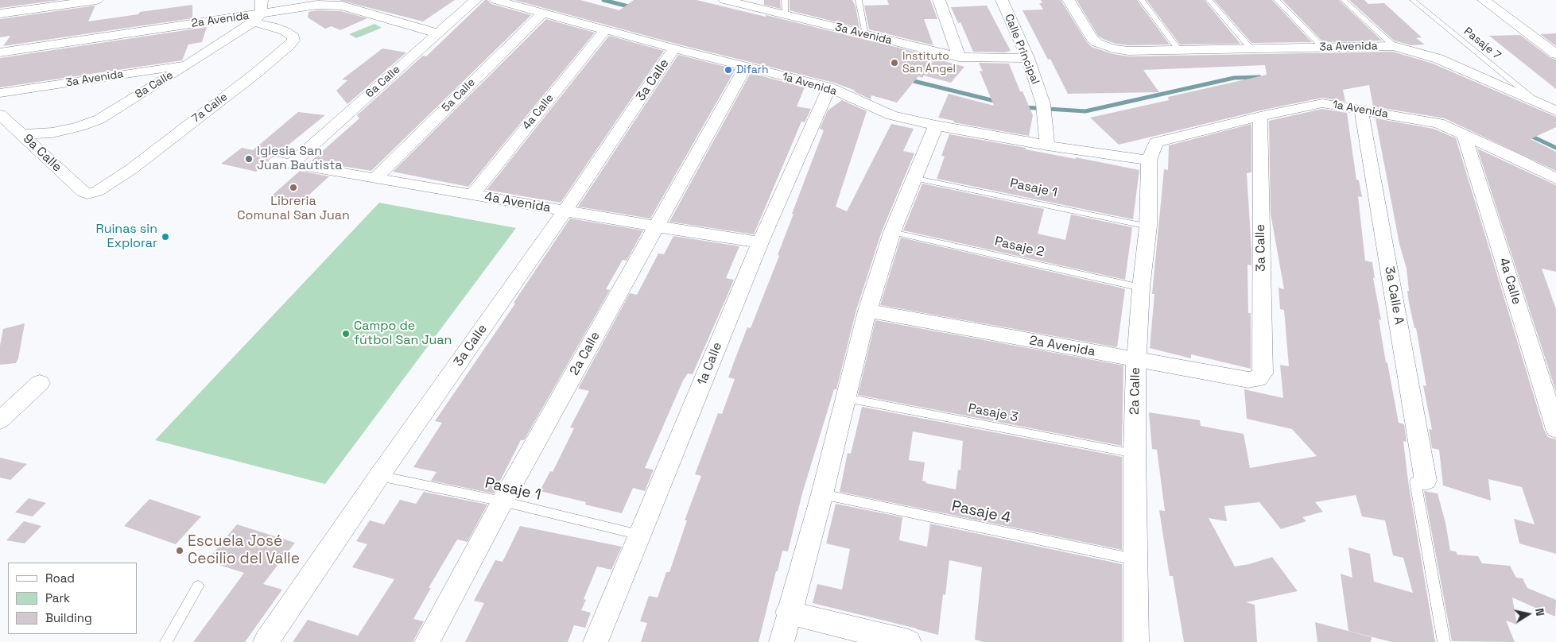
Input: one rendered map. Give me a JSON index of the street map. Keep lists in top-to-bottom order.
{
  "streets": {
    "street": [
      "2a Avenida",
      "3a Avenida",
      "Calle Principal",
      "3a Calle",
      "6a Calle",
      "1a Avenida",
      "8a Calle",
      "5a Calle",
      "7a Calle",
      "4a Calle",
      "9a Calle",
      "4a Avenida",
      "3a Calle A",
      "2a Calle",
      "1a Calle"
    ],
    "lane": [
      "Pasaje 7",
      "Pasaje 1",
      "Pasaje 2",
      "Pasaje 3",
      "Pasaje 4"
    ]
  },
  "crossings": [
    ["2a Avenida", "3a Calle"],
    ["2a Avenida", "6a Calle"],
    ["2a Avenida", "8a Calle"],
    ["2a Avenida", "7a Calle"],
    ["2a Avenida", "2a Calle"],
    ["3a Avenida", "Pasaje 7"],
    ["3a Avenida", "Calle Principal"],
    ["3a Avenida", "8a Calle"],
    ["Calle Principal", "1a Avenida"],
    ["3a Calle", "1a Avenida"],
    ["3a Calle", "Pasaje 1"],
    ["3a Calle", "4a Avenida"],
    ["6a Calle", "4a Avenida"],
    ["1a Avenida", "5a Calle"],
    ["1a Avenida", "4a Calle"],
    ["1a Avenida", "3a Calle A"],
    ["1a Avenida", "2a Calle"],
    ["1a Avenida", "1a Calle"],
    ["8a Calle", "7a Calle"],
    ["8a Calle", "9a Calle"],
    ["5a Calle", "4a Avenida"],
    ["7a Calle", "9a Calle"],
    ["4a Calle", "4a Avenida"],
    ["Pasaje 1", "2a Calle"],
    ["Pasaje 1", "1a Calle"],
    ["4a Avenida", "2a Calle"],
    ["4a Avenida", "1a Calle"],
    ["Pasaje 2", "2a Calle"],
    ["2a Calle", "Pasaje 3"],
    ["2a Calle", "Pasaje 4"]
  ],
  "places": [
    "Instituto San Ángel",
    "Difarh",
    "Iglesia San Juan Bautista",
    "Libreria Comunal San Juan",
    "Ruinas sin Explorar",
    "Campo de fútbol San Juan",
    "Escuela José Cecilio del Valle"
  ],
  "legend": ["Road", "Park", "Building"],
  "north": "right"
}
